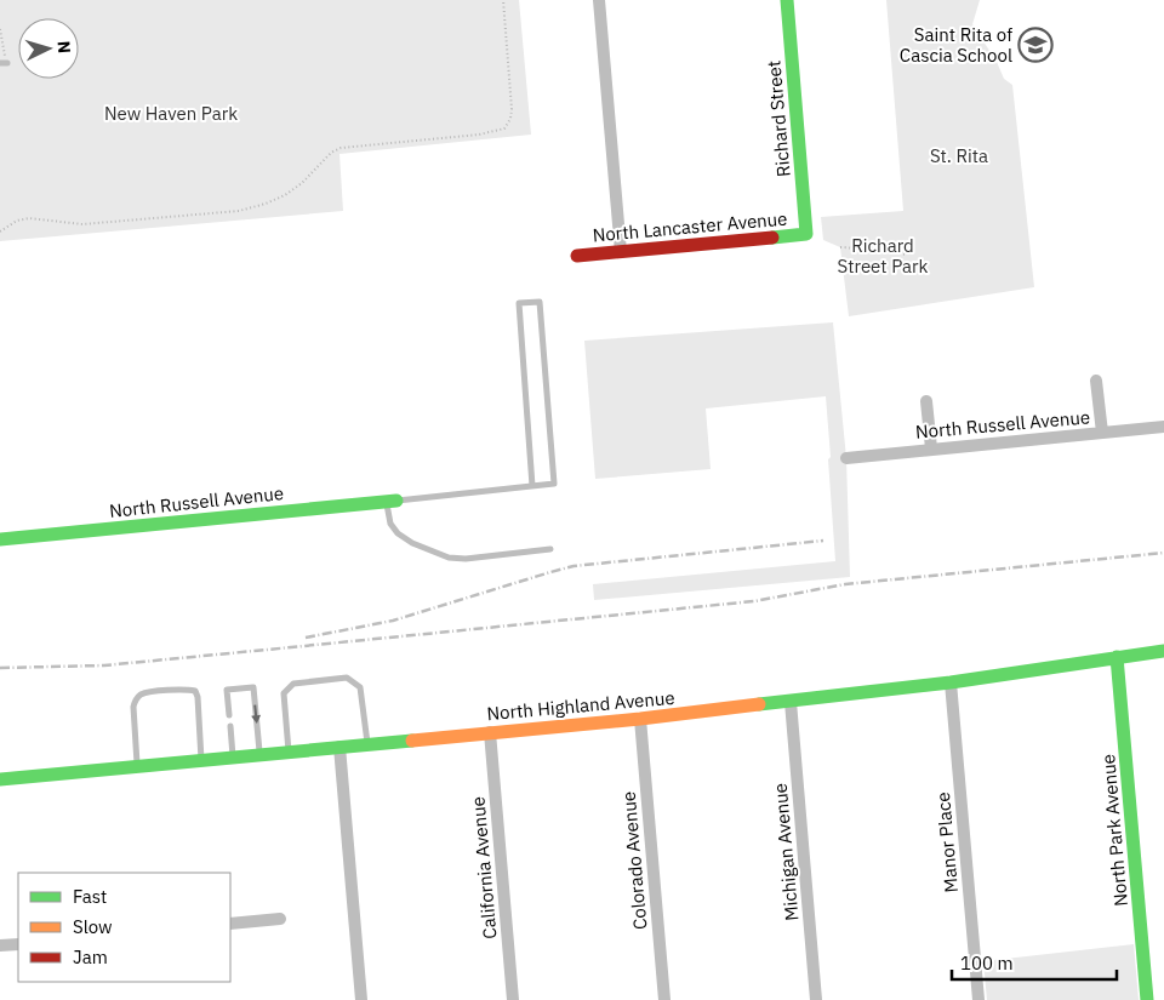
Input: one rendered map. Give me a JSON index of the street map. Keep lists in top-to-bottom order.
{
  "streets": {
    "street": [
      "Richard Street",
      "North Lancaster Avenue",
      "North Russell Avenue",
      "North Highland Avenue",
      "North Park Avenue",
      "Manor Place",
      "Michigan Avenue",
      "Colorado Avenue",
      "California Avenue"
    ]
  },
  "crossings": [
    ["Richard Street", "North Lancaster Avenue"],
    ["North Highland Avenue", "North Park Avenue"],
    ["North Highland Avenue", "Manor Place"],
    ["North Highland Avenue", "Michigan Avenue"],
    ["North Highland Avenue", "Colorado Avenue"],
    ["North Highland Avenue", "California Avenue"]
  ],
  "parks": ["New Haven Park", "St. Rita", "Richard Street Park"],
  "places": {
    "school or university": ["Saint Rita of Cascia School"]
  },
  "legend": ["Fast", "Slow", "Jam"],
  "scale_bar": "100 m",
  "north": "right"
}
